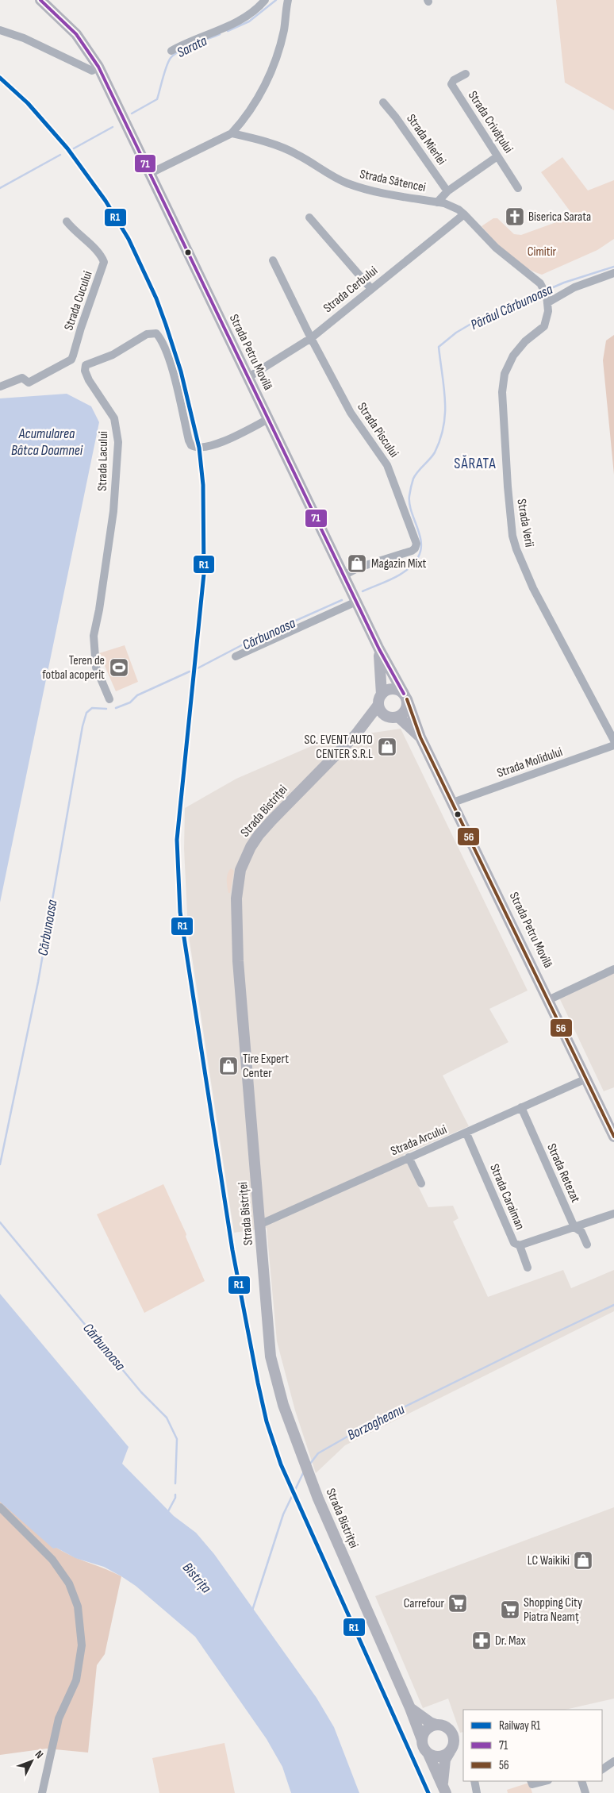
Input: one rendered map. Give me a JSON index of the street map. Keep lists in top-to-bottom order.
{
  "streets": {
    "main road": ["Strada Petru Movilă", "Strada Bistriței"],
    "street": [
      "Strada Crivățului",
      "Strada Mierlei",
      "Strada Sătencei",
      "Strada Cerbului",
      "Strada Cucului",
      "Strada Piscului",
      "Strada Lacului",
      "Strada Verii",
      "Strada Molidului",
      "Strada Arcului",
      "Strada Retezat",
      "Strada Caraiman"
    ]
  },
  "crossings": [
    ["Strada Crivățului", "Strada Sătencei"],
    ["Strada Mierlei", "Strada Sătencei"],
    ["Strada Cerbului", "Strada Petru Movilă"],
    ["Strada Cerbului", "Strada Piscului"],
    ["Strada Petru Movilă", "Strada Piscului"],
    ["Strada Petru Movilă", "Strada Molidului"],
    ["Strada Petru Movilă", "Strada Bistriței"],
    ["Strada Petru Movilă", "Strada Arcului"],
    ["Strada Bistriței", "Strada Arcului"],
    ["Strada Arcului", "Strada Retezat"],
    ["Strada Arcului", "Strada Caraiman"]
  ],
  "districts": ["SĂRATA"],
  "water": [
    "Sarata",
    "Pârâul Cărbunoasa",
    "Acumularea Bâtca Doamnei",
    "Cărbunoasa",
    "Borzogheanu",
    "Bistrița"
  ],
  "parks": ["Cimitir"],
  "places": {
    "church": ["Biserica Sarata"],
    "shop": [
      "Magazin Mixt",
      "SC. EVENT AUTO CENTER S.R.L",
      "Tire Expert Center",
      "LC Waikiki"
    ],
    "sports": ["Teren de fotbal acoperit"],
    "supermarket": ["Carrefour", "Shopping City Piatra Neamț"],
    "pharmacy": ["Dr. Max"]
  },
  "lines": ["transit line 71", "rail line R1", "transit line 56"],
  "legend": ["Railway R1", "71", "56"],
  "north": "top right"
}
